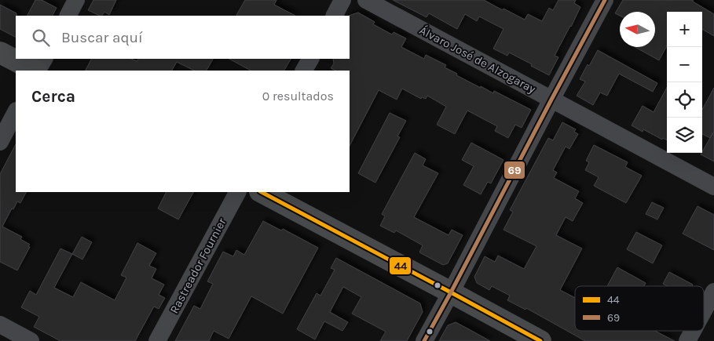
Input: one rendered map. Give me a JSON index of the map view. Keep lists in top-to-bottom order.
{
  "streets": {
    "street": ["Álvaro José de Alzogaray", "Rastreador Fournier"]
  },
  "lines": ["transit line 69", "transit line 44"],
  "legend": ["44", "69"],
  "north": "left",
  "page": {
    "map_buttons": ["+", "−"],
    "search": "Buscar aquí",
    "heading": ["Cerca", "0 resultados"]
  }
}
